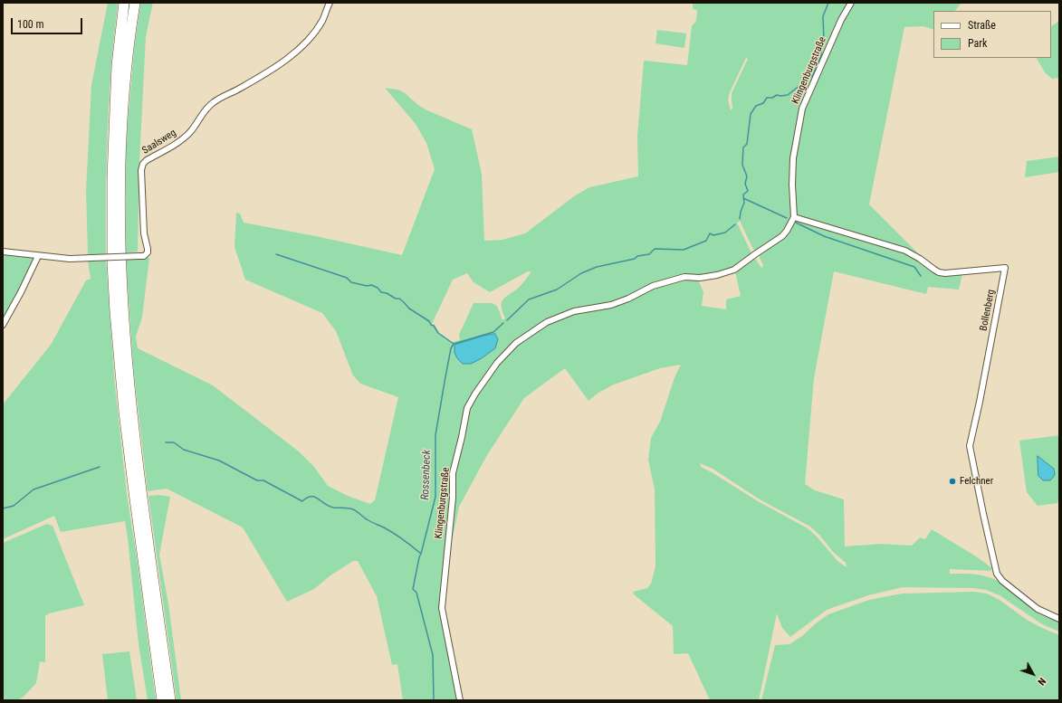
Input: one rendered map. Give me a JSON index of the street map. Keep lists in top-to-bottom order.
{
  "streets": {
    "street": ["Klingenburgstraße", "Saalsweg", "Bollenberg"]
  },
  "crossings": [
    ["Klingenburgstraße", "Bollenberg"]
  ],
  "water": ["Rossenbeck"],
  "places": ["Felchner"],
  "legend": ["Straße", "Park"],
  "scale_bar": "100 m",
  "north": "bottom right"
}
